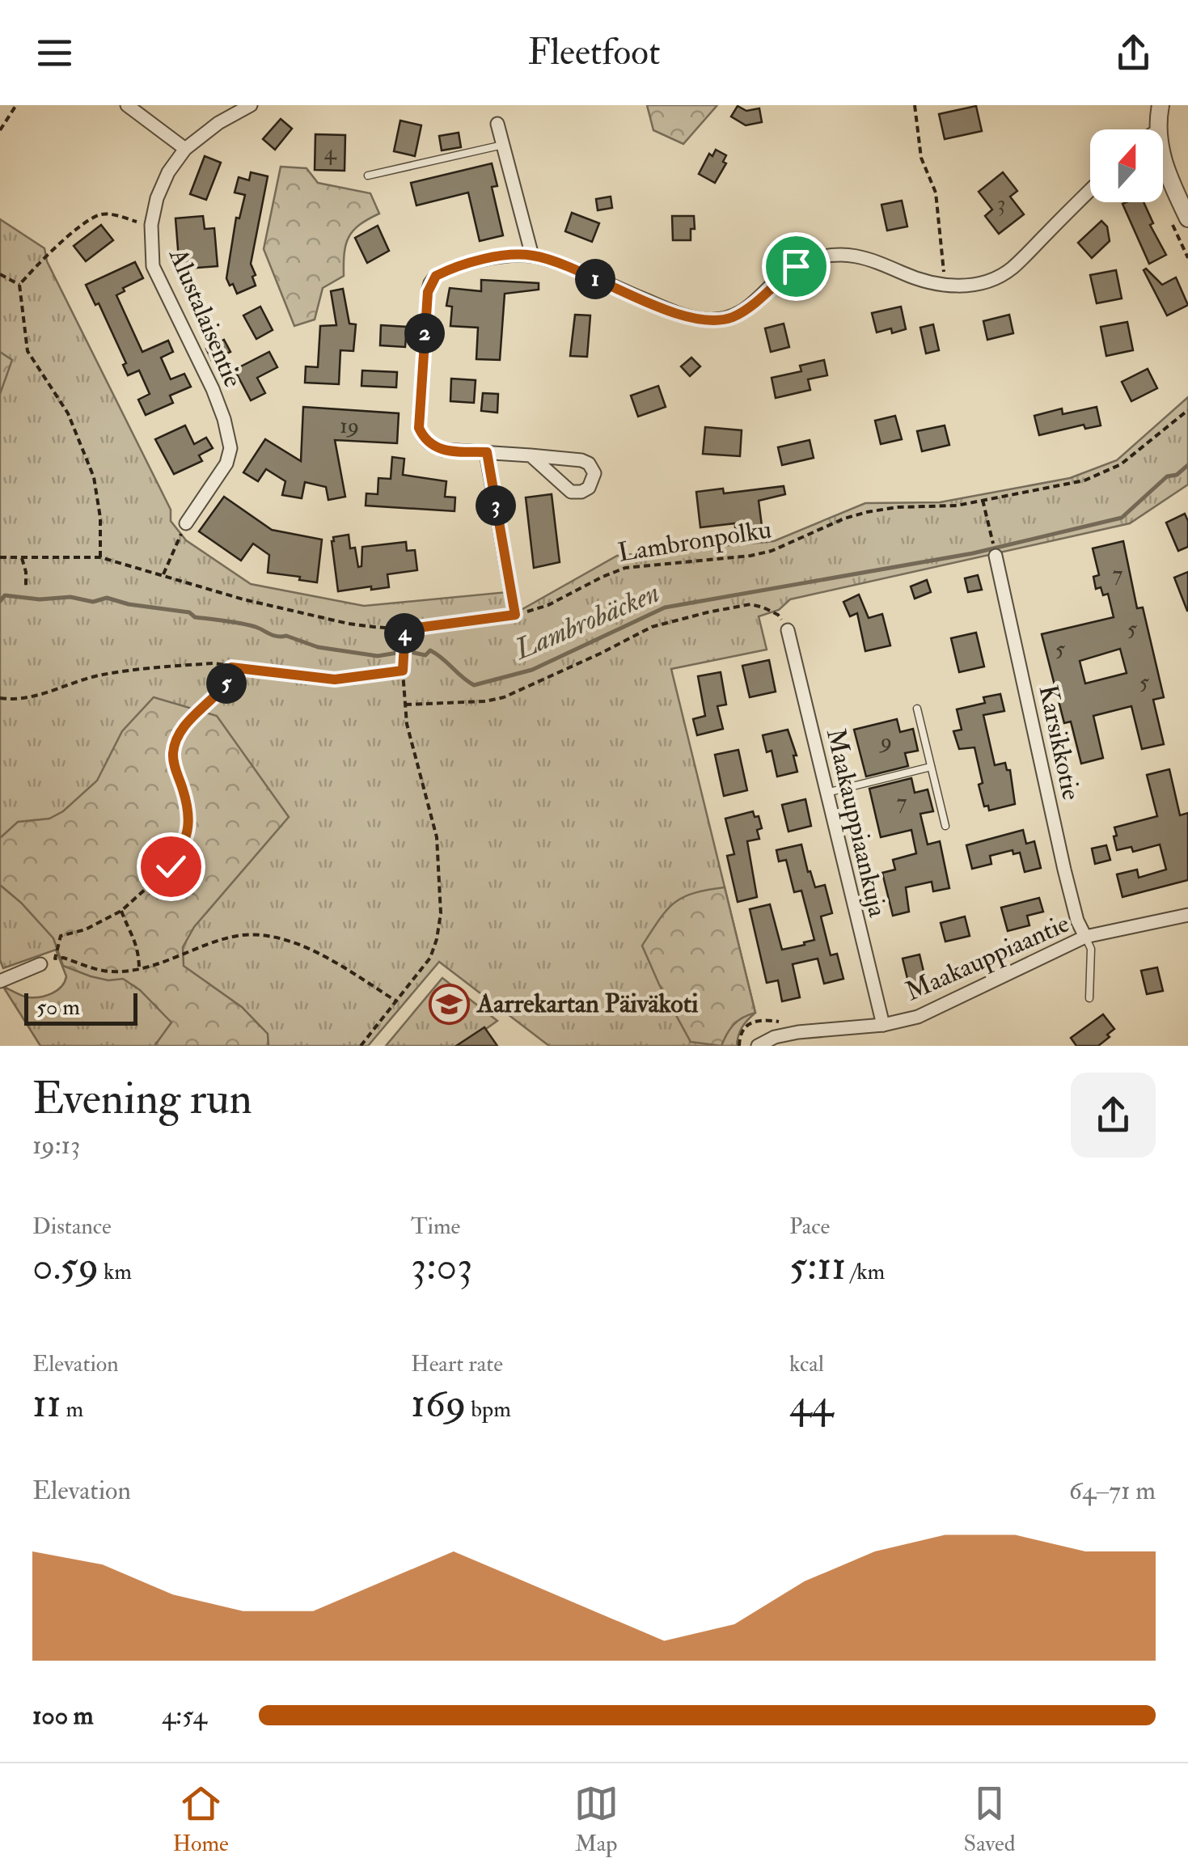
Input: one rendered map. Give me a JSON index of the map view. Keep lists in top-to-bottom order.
{
  "streets": {
    "street": [
      "Alustalaisentie",
      "Karsikkotie",
      "Maakauppiaankuja",
      "Maakauppiaantie"
    ],
    "path": ["Lambronpolku"]
  },
  "crossings": [
    ["Karsikkotie", "Maakauppiaantie"],
    ["Maakauppiaankuja", "Maakauppiaantie"]
  ],
  "water": ["Lambrobäcken"],
  "places": {
    "school or university": ["Aarrekartan Päiväkoti"]
  },
  "house_numbers": [
    "4",
    "3",
    "19",
    "7",
    "5",
    "5",
    "5",
    "9",
    "7"
  ],
  "scale_bar": "50 m",
  "north": "top",
  "page": {
    "header": "Fleetfoot",
    "pins": [
      "1",
      "2",
      "3",
      "4",
      "5"
    ],
    "scale": "50 m",
    "heading": ["Evening run", "19:13"],
    "stats": [
      ["Distance", "0.59 km"],
      ["Time", "3:03"],
      ["Pace", "5:11 /km"],
      ["Elevation", "11 m"],
      ["Heart rate", "169 bpm"],
      ["kcal", "44"]
    ],
    "chart": ["Elevation", "64–71 m"],
    "list": [
      {
        "name": "100 m",
        "note": "4:54"
      }
    ],
    "tabs": ["Home", "Map", "Saved"]
  }
}
